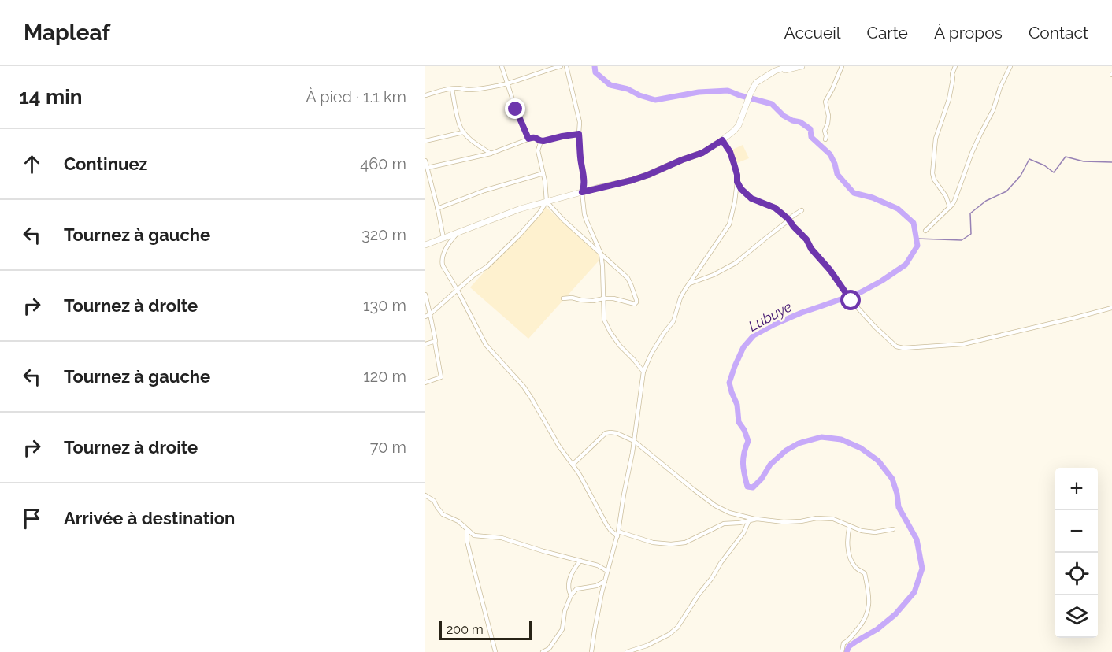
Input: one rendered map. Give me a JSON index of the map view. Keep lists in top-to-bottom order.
{
  "water": ["Lubuye"],
  "scale_bar": "200 m",
  "page": {
    "header": "Mapleaf",
    "nav": [
      "Accueil",
      "Carte",
      "À propos",
      "Contact"
    ],
    "heading": ["14 min", "À pied · 1.1 km"],
    "list": [
      ["Continuez", "460 m"],
      ["Tournez à gauche", "320 m"],
      ["Tournez à droite", "130 m"],
      ["Tournez à gauche", "120 m"],
      ["Tournez à droite", "70 m"],
      "Arrivée à destination"
    ],
    "map_buttons": ["+", "−"],
    "scale": "200 m"
  }
}
